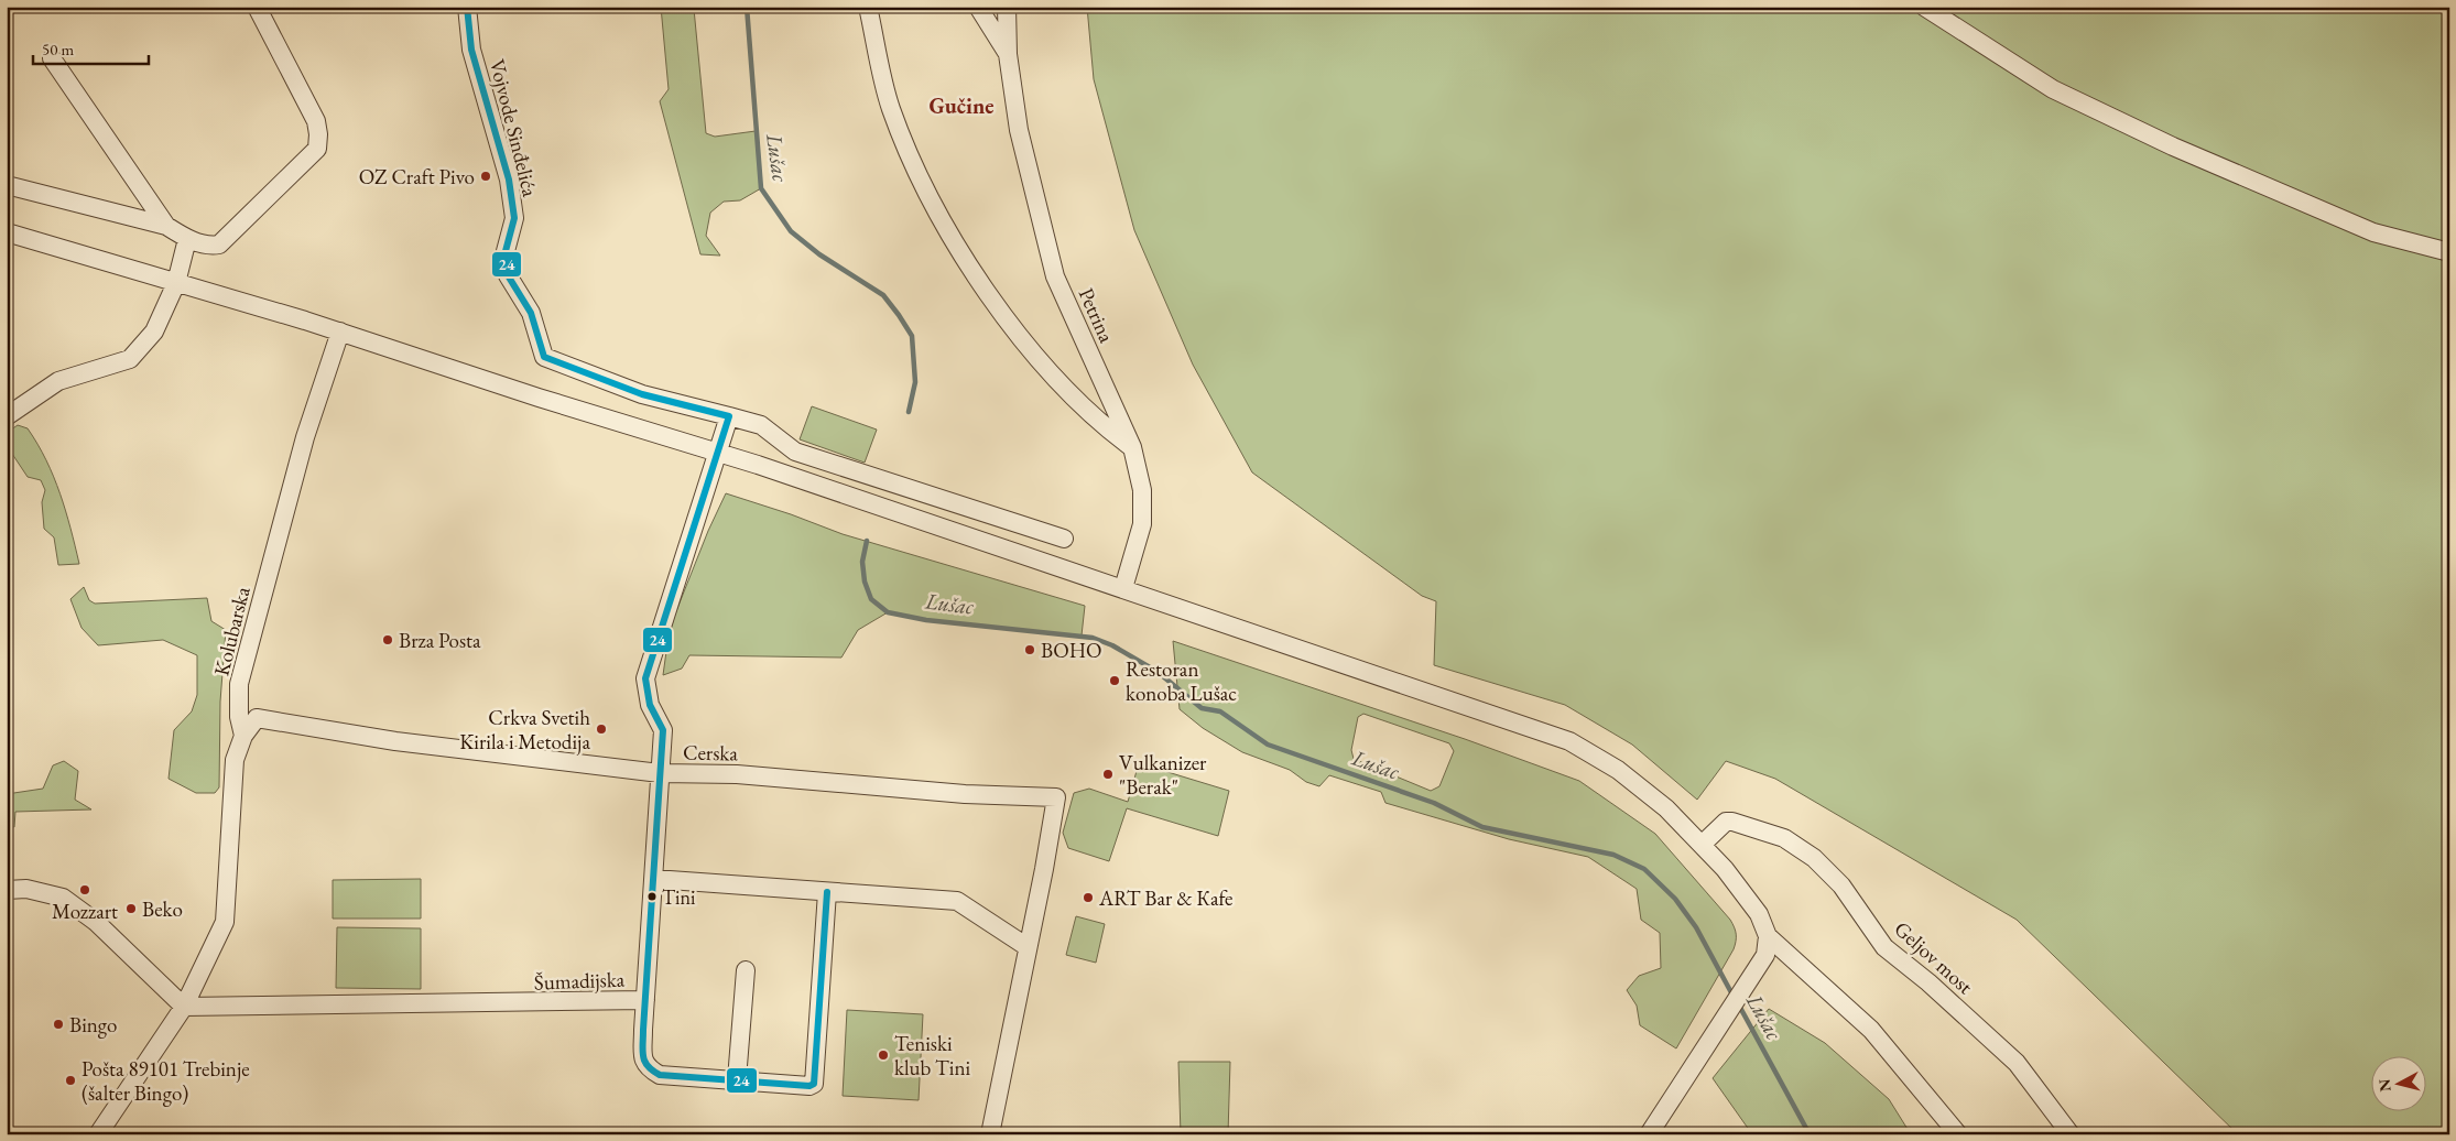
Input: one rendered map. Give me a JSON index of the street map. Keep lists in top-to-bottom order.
{
  "streets": {
    "street": [
      "Vojvode Sinđelića",
      "Petrina",
      "Kolubarska",
      "Cerska",
      "Geljov most",
      "Šumadijska"
    ]
  },
  "crossings": [
    ["Kolubarska", "Cerska"],
    ["Kolubarska", "Šumadijska"]
  ],
  "districts": ["Gučine"],
  "water": ["Lušac"],
  "places": [
    "OZ Craft Pivo",
    "Brza Posta",
    "BOHO",
    "Restoran konoba Lušac",
    "Crkva Svetih Kirila i Metodija",
    "Vulkanizer \"Berak\"",
    "Mozzart",
    "Tini",
    "ART Bar & Кafe",
    "Beko",
    "Bingo",
    "Teniski klub Tini",
    "Pošta 89101 Trebinje (šalter Bingo)"
  ],
  "lines": ["transit line 24"],
  "scale_bar": "50 m",
  "north": "left"
}
